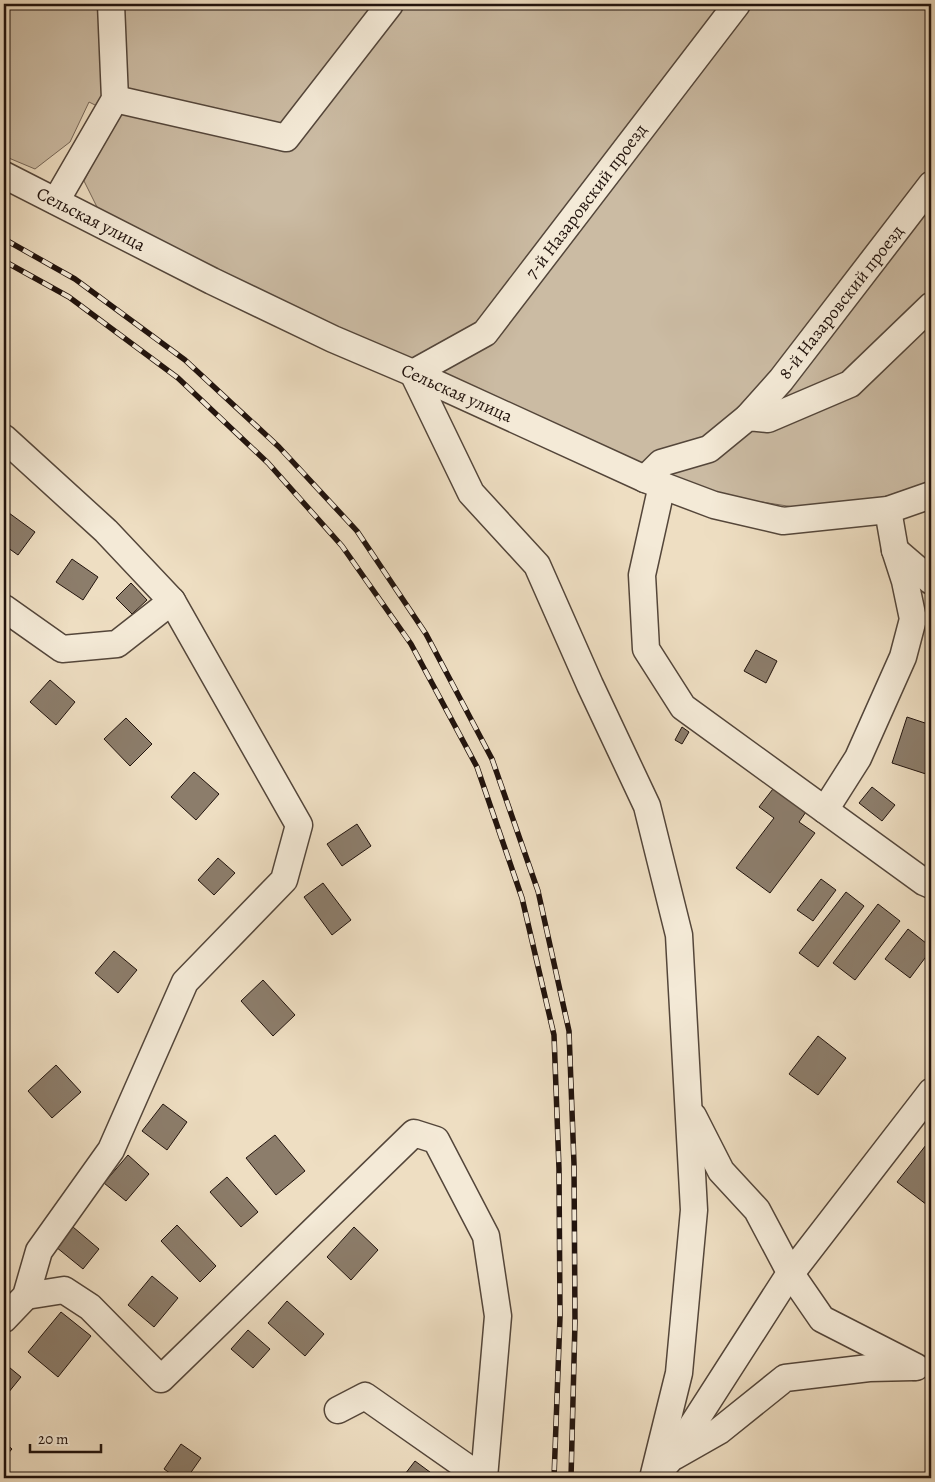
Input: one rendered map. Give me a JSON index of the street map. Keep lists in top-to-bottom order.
{
  "streets": {
    "street": ["7-й Назаровский проезд", "Сельская улица", "8-й Назаровский проезд"]
  },
  "crossings": [
    ["7-й Назаровский проезд", "Сельская улица"],
    ["Сельская улица", "8-й Назаровский проезд"]
  ],
  "scale_bar": "20 m"
}
